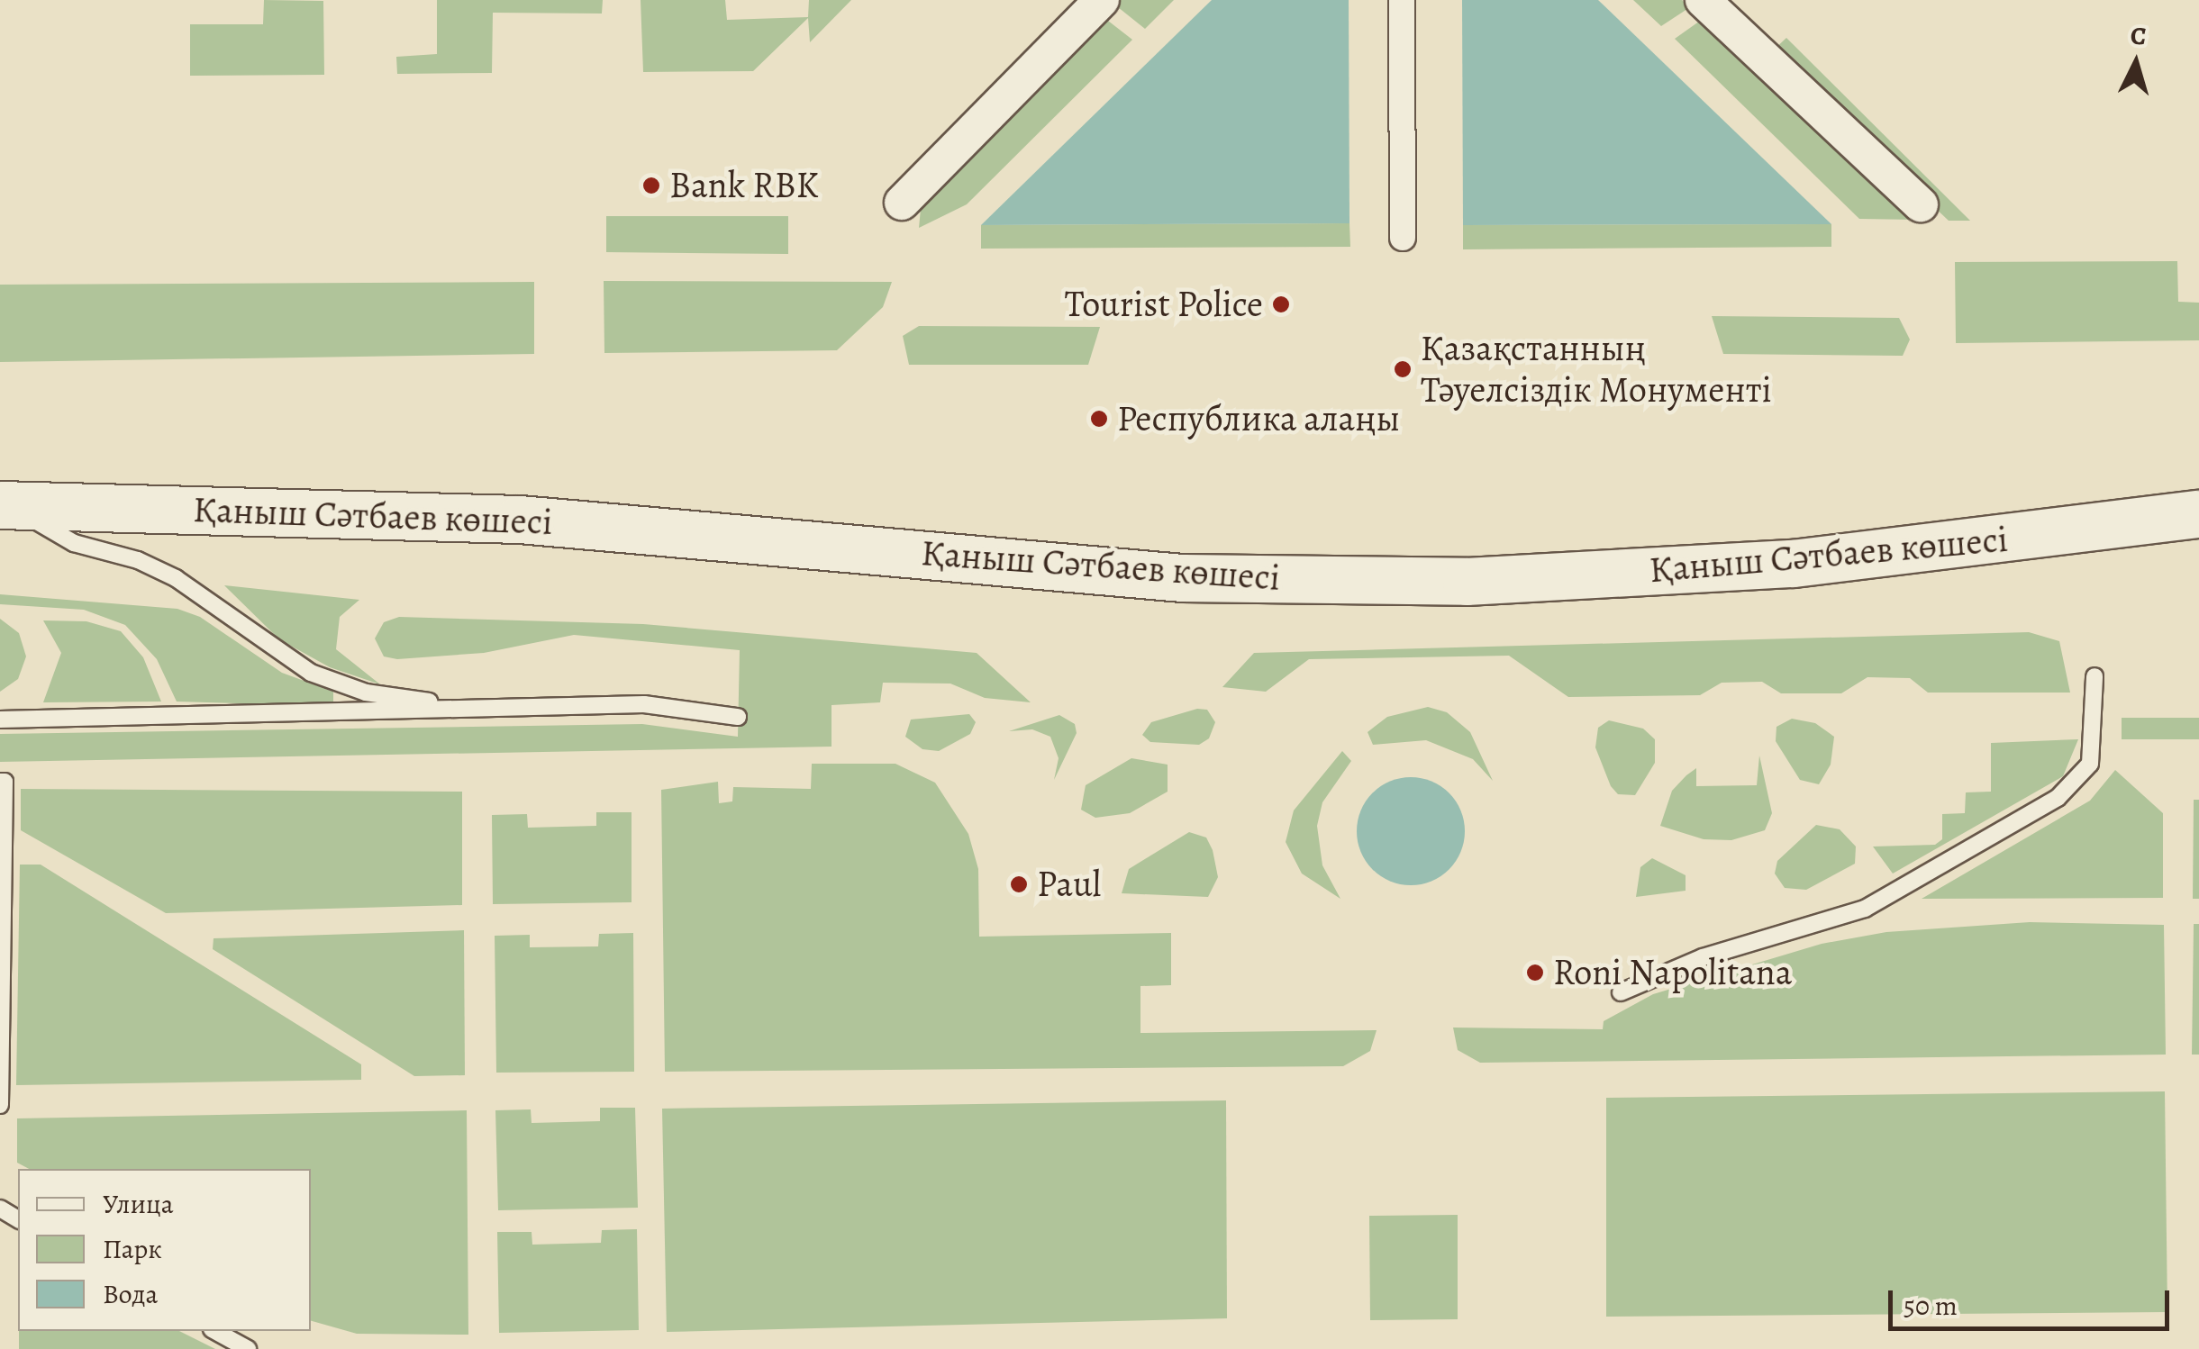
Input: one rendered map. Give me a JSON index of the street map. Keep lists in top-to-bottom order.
{
  "streets": {
    "main road": ["Қаныш Сәтбаев көшесі"]
  },
  "places": [
    "Bank RBK",
    "Tourist Police",
    "Қазақстанның Тәуелсіздік Монументі",
    "Республика алаңы",
    "Paul",
    "Roni Napolitana"
  ],
  "legend": ["Улица", "Парк", "Вода"],
  "scale_bar": "50 m",
  "north": "top"
}
